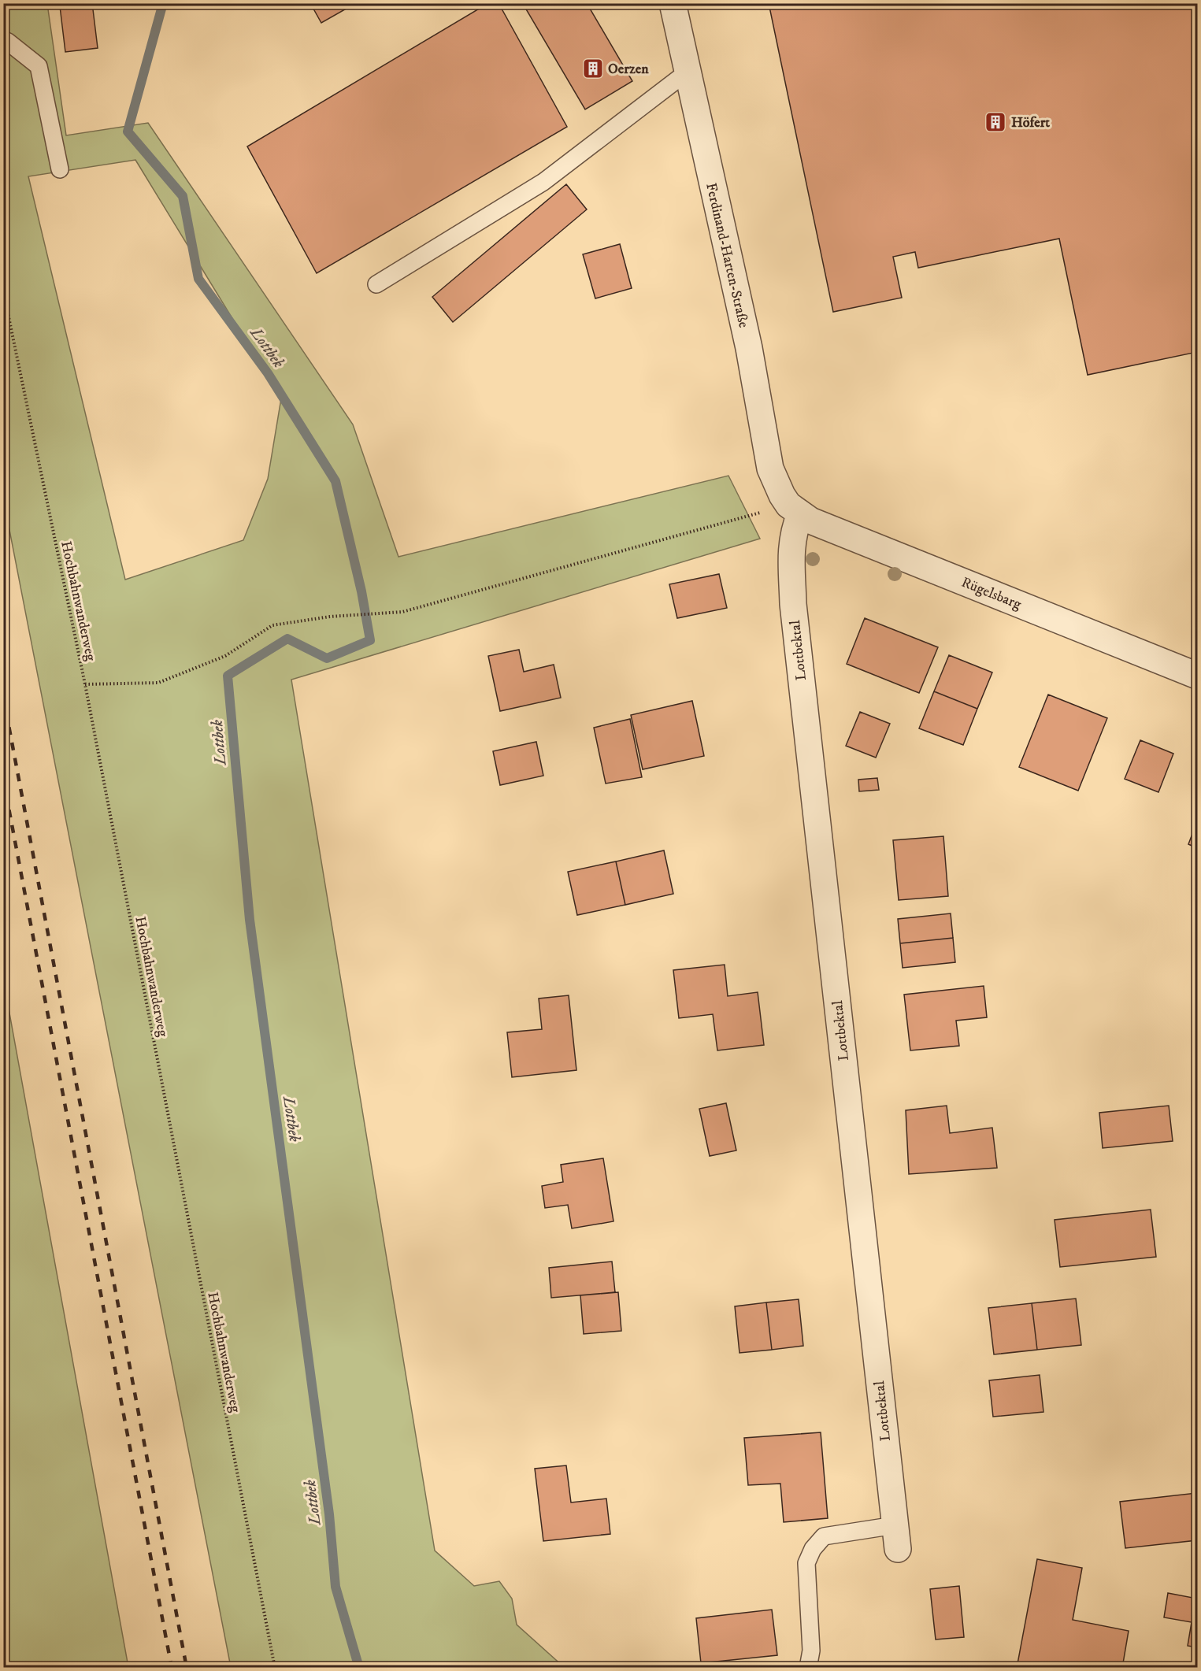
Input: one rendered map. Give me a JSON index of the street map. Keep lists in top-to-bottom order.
{
  "streets": {
    "street": ["Ferdinand-Harten-Straße", "Rügelsbarg", "Lottbektal"],
    "path": ["Hochbahnwanderweg"]
  },
  "crossings": [
    ["Ferdinand-Harten-Straße", "Rügelsbarg"],
    ["Ferdinand-Harten-Straße", "Lottbektal"],
    ["Rügelsbarg", "Lottbektal"]
  ],
  "water": ["Lottbek"],
  "places": {
    "building": ["Oerzen", "Höfert"]
  }
}
